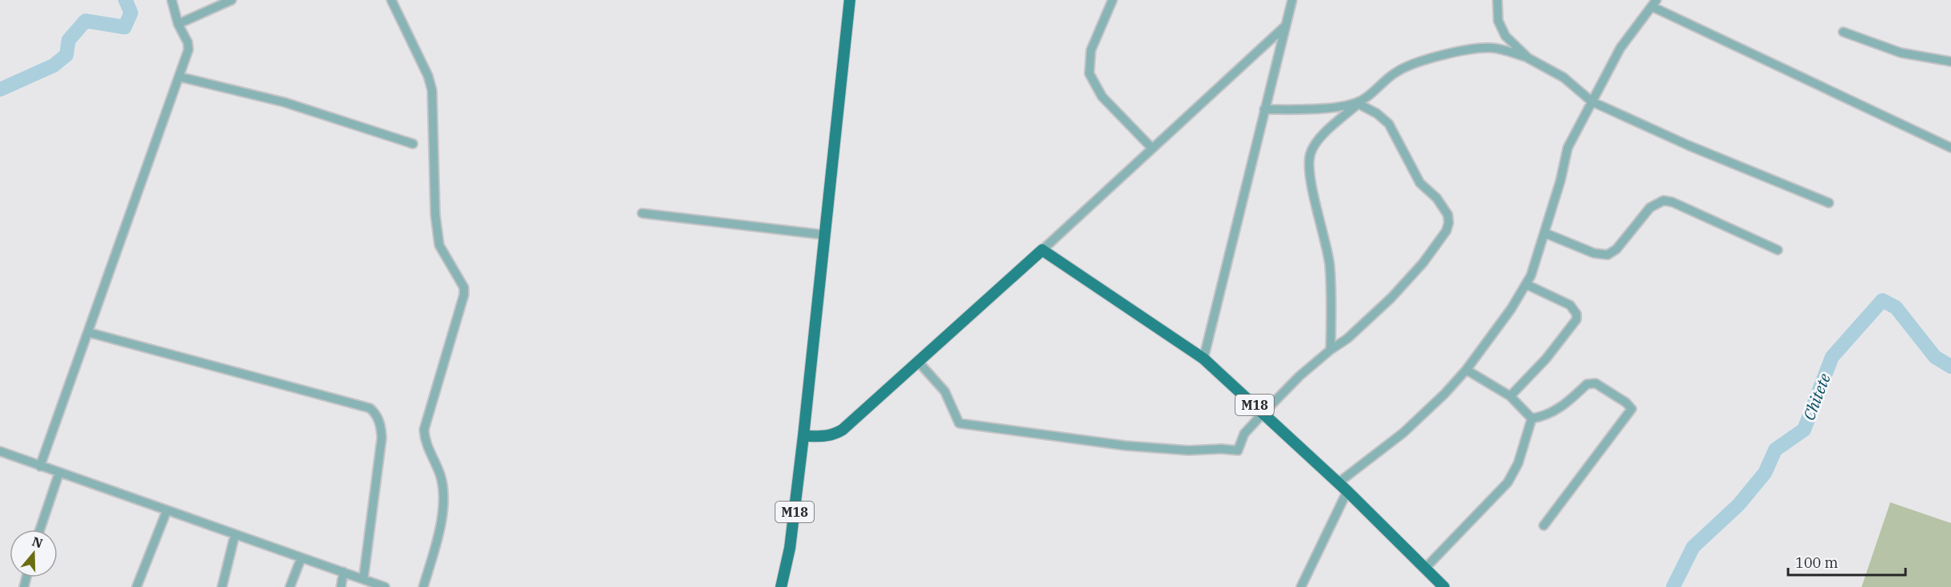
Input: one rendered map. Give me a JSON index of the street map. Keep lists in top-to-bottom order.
{
  "streets": {
    "main road": ["M18"]
  },
  "water": ["Chitete"],
  "scale_bar": "100 m",
  "north": "top"
}
